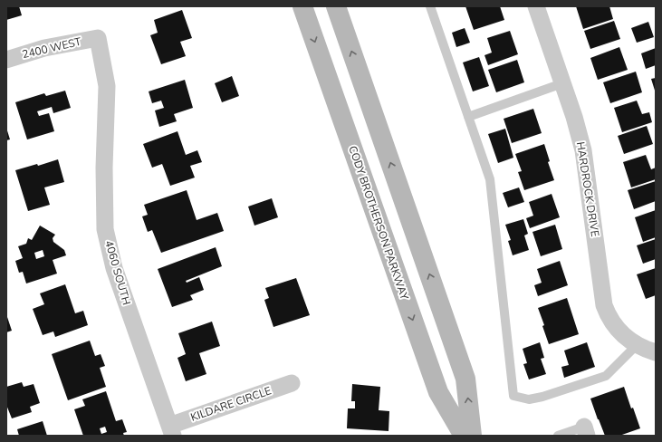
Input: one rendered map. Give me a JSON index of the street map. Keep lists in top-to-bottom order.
{
  "streets": {
    "main road": ["CODY BROTHERSON PARKWAY"],
    "street": [
      "2400 WEST",
      "HARDROCK DRIVE",
      "4060 SOUTH",
      "KILDARE CIRCLE"
    ]
  },
  "crossings": [
    ["2400 WEST", "4060 SOUTH"],
    ["4060 SOUTH", "KILDARE CIRCLE"]
  ]
}
